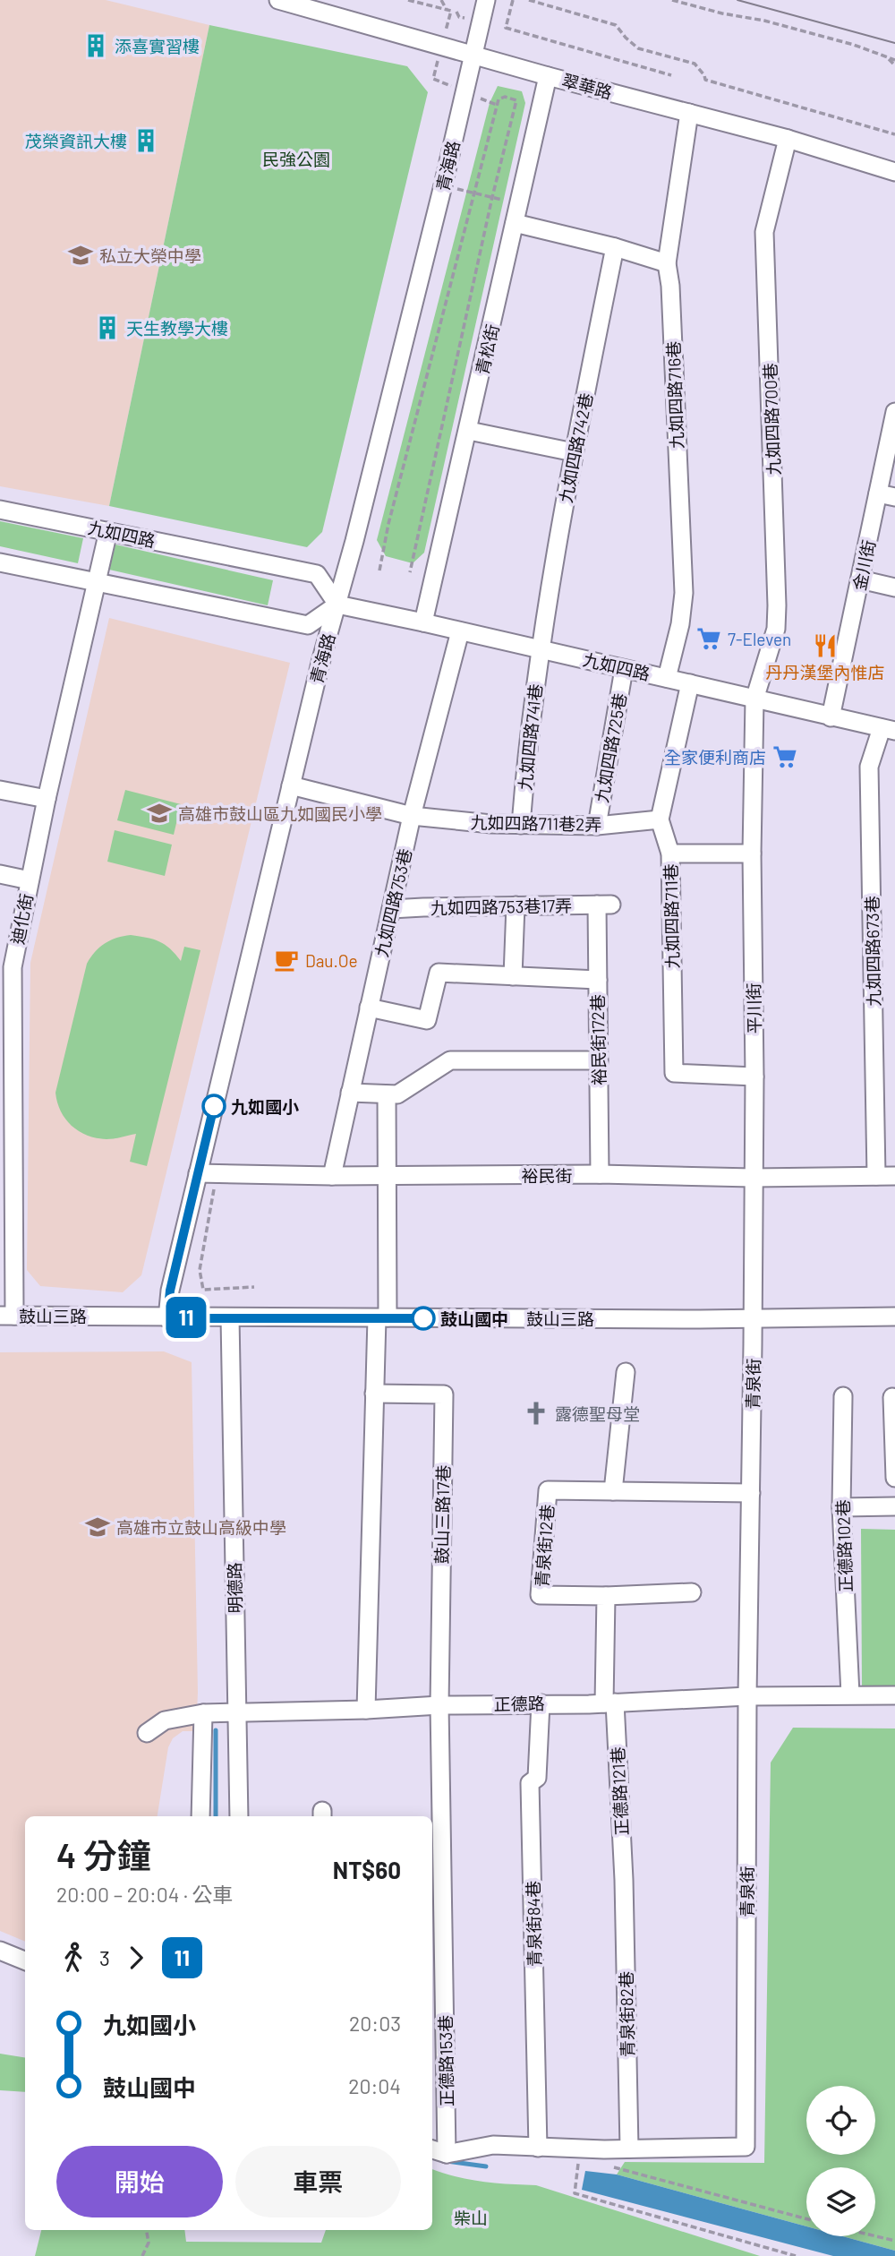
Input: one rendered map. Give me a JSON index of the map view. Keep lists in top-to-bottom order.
{
  "streets": {
    "street": [
      "翠華路",
      "青海路",
      "青松街",
      "九如四路716巷",
      "九如四路700巷",
      "九如四路742巷",
      "九如四路",
      "金川街",
      "九如四路741巷",
      "九如四路725巷",
      "九如四路711巷2弄",
      "九如四路753巷",
      "九如四路753巷17弄",
      "九如四路711巷",
      "迪化街",
      "九如四路673巷",
      "平川街",
      "裕民街172巷",
      "裕民街",
      "鼓山三路",
      "青泉街",
      "鼓山三路17巷",
      "青泉街12巷",
      "正德路102巷",
      "明德路",
      "正德路",
      "正德路121巷",
      "青泉街84巷",
      "青泉街82巷",
      "正德路153巷"
    ]
  },
  "crossings": [
    ["翠華路", "青海路"],
    ["翠華路", "青松街"],
    ["翠華路", "九如四路716巷"],
    ["翠華路", "九如四路700巷"],
    ["青海路", "九如四路"],
    ["青海路", "九如四路711巷2弄"],
    ["青海路", "裕民街"],
    ["青海路", "鼓山三路"],
    ["青松街", "九如四路"],
    ["九如四路716巷", "九如四路"],
    ["九如四路700巷", "九如四路"],
    ["九如四路700巷", "平川街"],
    ["九如四路742巷", "九如四路"],
    ["九如四路742巷", "九如四路741巷"],
    ["九如四路", "金川街"],
    ["九如四路", "九如四路741巷"],
    ["九如四路", "九如四路725巷"],
    ["九如四路", "九如四路753巷"],
    ["九如四路", "迪化街"],
    ["九如四路", "九如四路673巷"],
    ["九如四路", "平川街"],
    ["九如四路741巷", "九如四路711巷2弄"],
    ["九如四路725巷", "九如四路711巷2弄"],
    ["九如四路711巷2弄", "九如四路753巷"],
    ["九如四路711巷2弄", "九如四路711巷"],
    ["九如四路753巷", "九如四路753巷17弄"],
    ["九如四路753巷", "裕民街"],
    ["九如四路753巷17弄", "裕民街172巷"],
    ["九如四路711巷", "平川街"],
    ["迪化街", "鼓山三路"],
    ["九如四路673巷", "裕民街"],
    ["平川街", "裕民街"],
    ["平川街", "鼓山三路"],
    ["平川街", "青泉街"],
    ["裕民街172巷", "裕民街"],
    ["鼓山三路", "青泉街"],
    ["鼓山三路", "明德路"],
    ["青泉街", "青泉街12巷"],
    ["青泉街", "正德路"],
    ["青泉街", "青泉街84巷"],
    ["青泉街", "青泉街82巷"],
    ["青泉街", "正德路153巷"],
    ["鼓山三路17巷", "正德路"],
    ["鼓山三路17巷", "正德路153巷"],
    ["正德路102巷", "正德路"],
    ["明德路", "正德路"],
    ["正德路", "正德路121巷"],
    ["正德路", "青泉街84巷"],
    ["正德路", "正德路153巷"],
    ["正德路121巷", "青泉街82巷"]
  ],
  "parks": ["民強公園", "柴山"],
  "places": {
    "building": ["添喜實習樓", "茂榮資訊大樓", "天生教學大樓"],
    "school or university": ["私立大榮中學", "高雄市鼓山區九如國民小學", "高雄市立鼓山高級中學"],
    "supermarket": ["7-Eleven", "全家便利商店"],
    "restaurant": ["丹丹漢堡內惟店"],
    "cafe": ["Dau.Oe"],
    "other": ["九如國小", "鼓山國中"],
    "church": ["露德聖母堂"]
  },
  "lines": ["bus line 11"],
  "page": {
    "on_map": "11",
    "heading": ["4 分鐘", "20:00 – 20:04 · 公車", "NT$60"],
    "legs": ["3", "11"],
    "list": [
      {
        "name": "九如國小",
        "value": "20:03"
      },
      {
        "name": "鼓山國中",
        "value": "20:04"
      }
    ],
    "buttons": ["開始", "車票"]
  }
}
